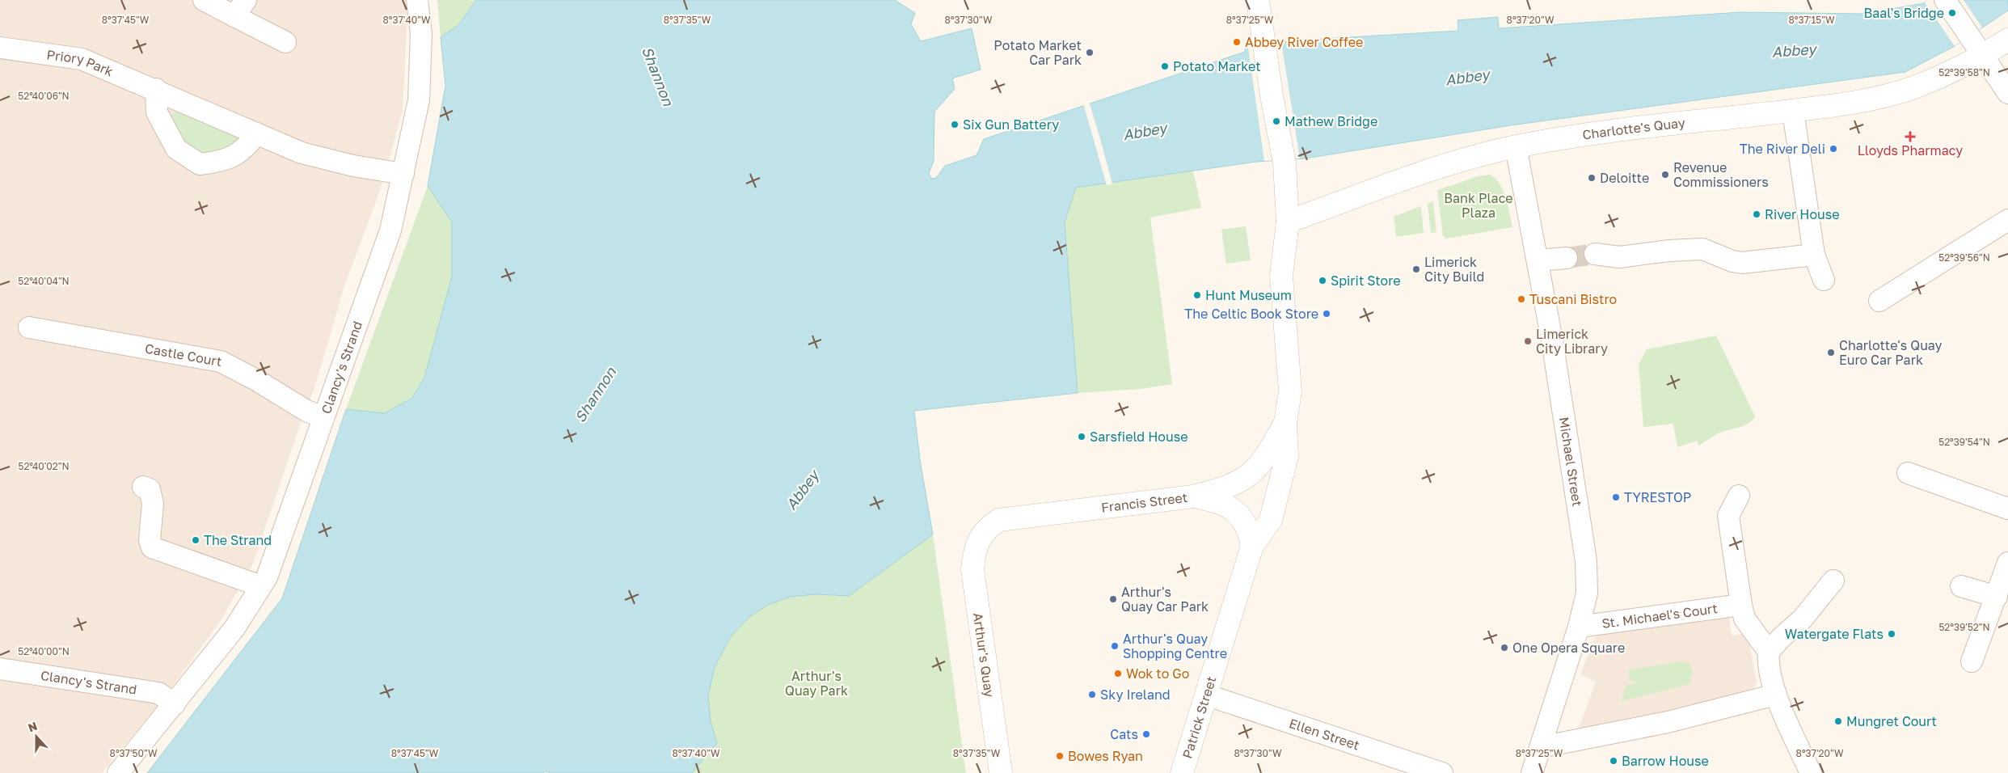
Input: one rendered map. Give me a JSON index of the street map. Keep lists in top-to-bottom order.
{
  "streets": {
    "main road": [
      "Charlotte's Quay",
      "Francis Street",
      "Arthur's Quay",
      "Patrick Street"
    ],
    "street": [
      "Priory Park",
      "Castle Court",
      "Clancy's Strand",
      "Michael Street",
      "St. Michael's Court",
      "Ellen Street"
    ]
  },
  "crossings": [
    ["Priory Park", "Clancy's Strand"],
    ["Charlotte's Quay", "Michael Street"],
    ["Castle Court", "Clancy's Strand"],
    ["Michael Street", "St. Michael's Court"],
    ["Francis Street", "Arthur's Quay"],
    ["Francis Street", "Patrick Street"],
    ["Patrick Street", "Ellen Street"]
  ],
  "water": ["Abbey", "Shannon"],
  "parks": ["Bank Place Plaza", "Arthur's Quay Park"],
  "places": {
    "other": [
      "Baal's Bridge",
      "Abbey River Coffee",
      "Potato Market Car Park",
      "Potato Market",
      "Mathew Bridge",
      "Six Gun Battery",
      "The River Deli",
      "Revenue Commissioners",
      "Deloitte",
      "River House",
      "Limerick City Build",
      "Spirit Store",
      "Hunt Museum",
      "Tuscani Bistro",
      "The Celtic Book Store",
      "Limerick City Library",
      "Charlotte's Quay Euro Car Park",
      "Sarsfield House",
      "TYRESTOP",
      "The Strand",
      "Arthur's Quay Car Park",
      "Watergate Flats",
      "Arthur's Quay Shopping Centre",
      "One Opera Square",
      "Wok to Go",
      "Sky Ireland",
      "Mungret Court",
      "Cats",
      "Bowes Ryan",
      "Barrow House"
    ],
    "health": ["Lloyds Pharmacy"]
  },
  "north": "top",
  "coordinates": [
    "8°37'45\"W",
    "8°37'40\"W",
    "8°37'35\"W",
    "8°37'30\"W",
    "8°37'25\"W",
    "8°37'20\"W",
    "8°37'15\"W",
    "52°39'58\"N",
    "52°40'06\"N",
    "52°39'56\"N",
    "52°40'04\"N",
    "52°39'54\"N",
    "52°40'02\"N",
    "52°39'52\"N",
    "52°40'00\"N",
    "8°37'50\"W"
  ]
}
